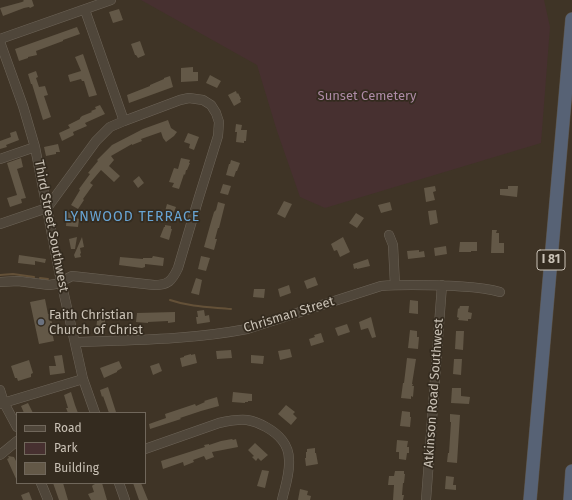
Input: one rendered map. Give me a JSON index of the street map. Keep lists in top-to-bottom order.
{
  "streets": {
    "highway": ["I 81"],
    "street": ["Third Street Southwest", "Chrisman Street", "Atkinson Road Southwest"]
  },
  "crossings": [
    ["Third Street Southwest", "Chrisman Street"],
    ["Chrisman Street", "Atkinson Road Southwest"]
  ],
  "districts": ["LYNWOOD TERRACE"],
  "parks": ["Sunset Cemetery"],
  "places": ["Faith Christian Church of Christ"],
  "legend": ["Road", "Park", "Building"]
}
